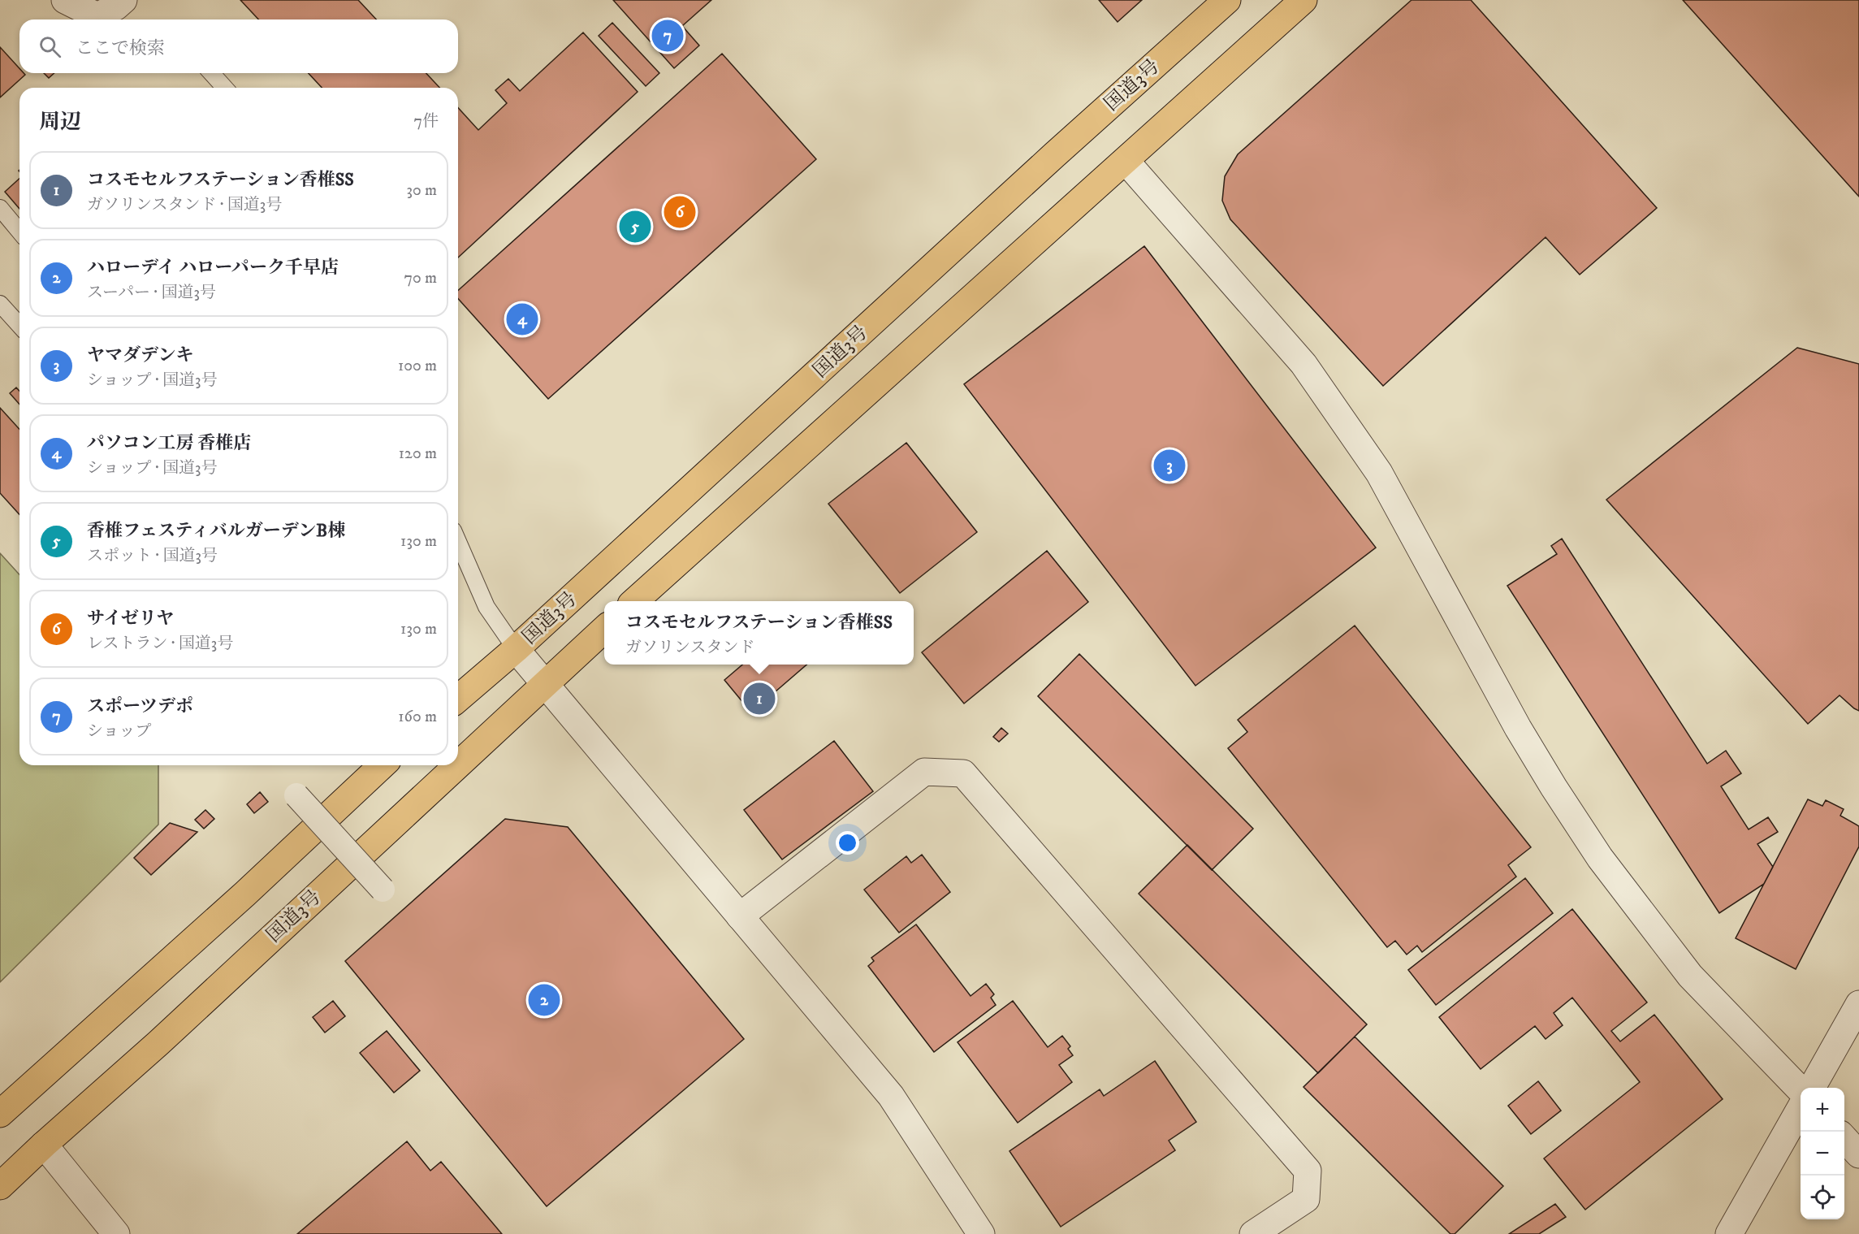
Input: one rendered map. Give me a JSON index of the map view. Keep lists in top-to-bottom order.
{
  "streets": {
    "highway": ["国道3号"]
  },
  "page": {
    "pins": [
      "7",
      "6",
      "5",
      "4",
      "3",
      "1",
      "2"
    ],
    "search": "ここで検索",
    "heading": ["周辺", "7件"],
    "list": [
      {
        "mark": "1",
        "name": "コスモセルフステーション香椎SS",
        "note": "ガソリンスタンド · 国道3号",
        "value": "30 m"
      },
      {
        "mark": "2",
        "name": "ハローデイ ハローパーク千早店",
        "note": "スーパー · 国道3号",
        "value": "70 m"
      },
      {
        "mark": "3",
        "name": "ヤマダデンキ",
        "note": "ショップ · 国道3号",
        "value": "100 m"
      },
      {
        "mark": "4",
        "name": "パソコン工房 香椎店",
        "note": "ショップ · 国道3号",
        "value": "120 m"
      },
      {
        "mark": "5",
        "name": "香椎フェスティバルガーデンB棟",
        "note": "スポット · 国道3号",
        "value": "130 m"
      },
      {
        "mark": "6",
        "name": "サイゼリヤ",
        "note": "レストラン · 国道3号",
        "value": "130 m"
      },
      {
        "mark": "7",
        "name": "スポーツデポ",
        "note": "ショップ",
        "value": "160 m"
      }
    ],
    "popup": ["コスモセルフステーション香椎SS", "ガソリンスタンド"],
    "map_buttons": ["+", "−"]
  }
}
